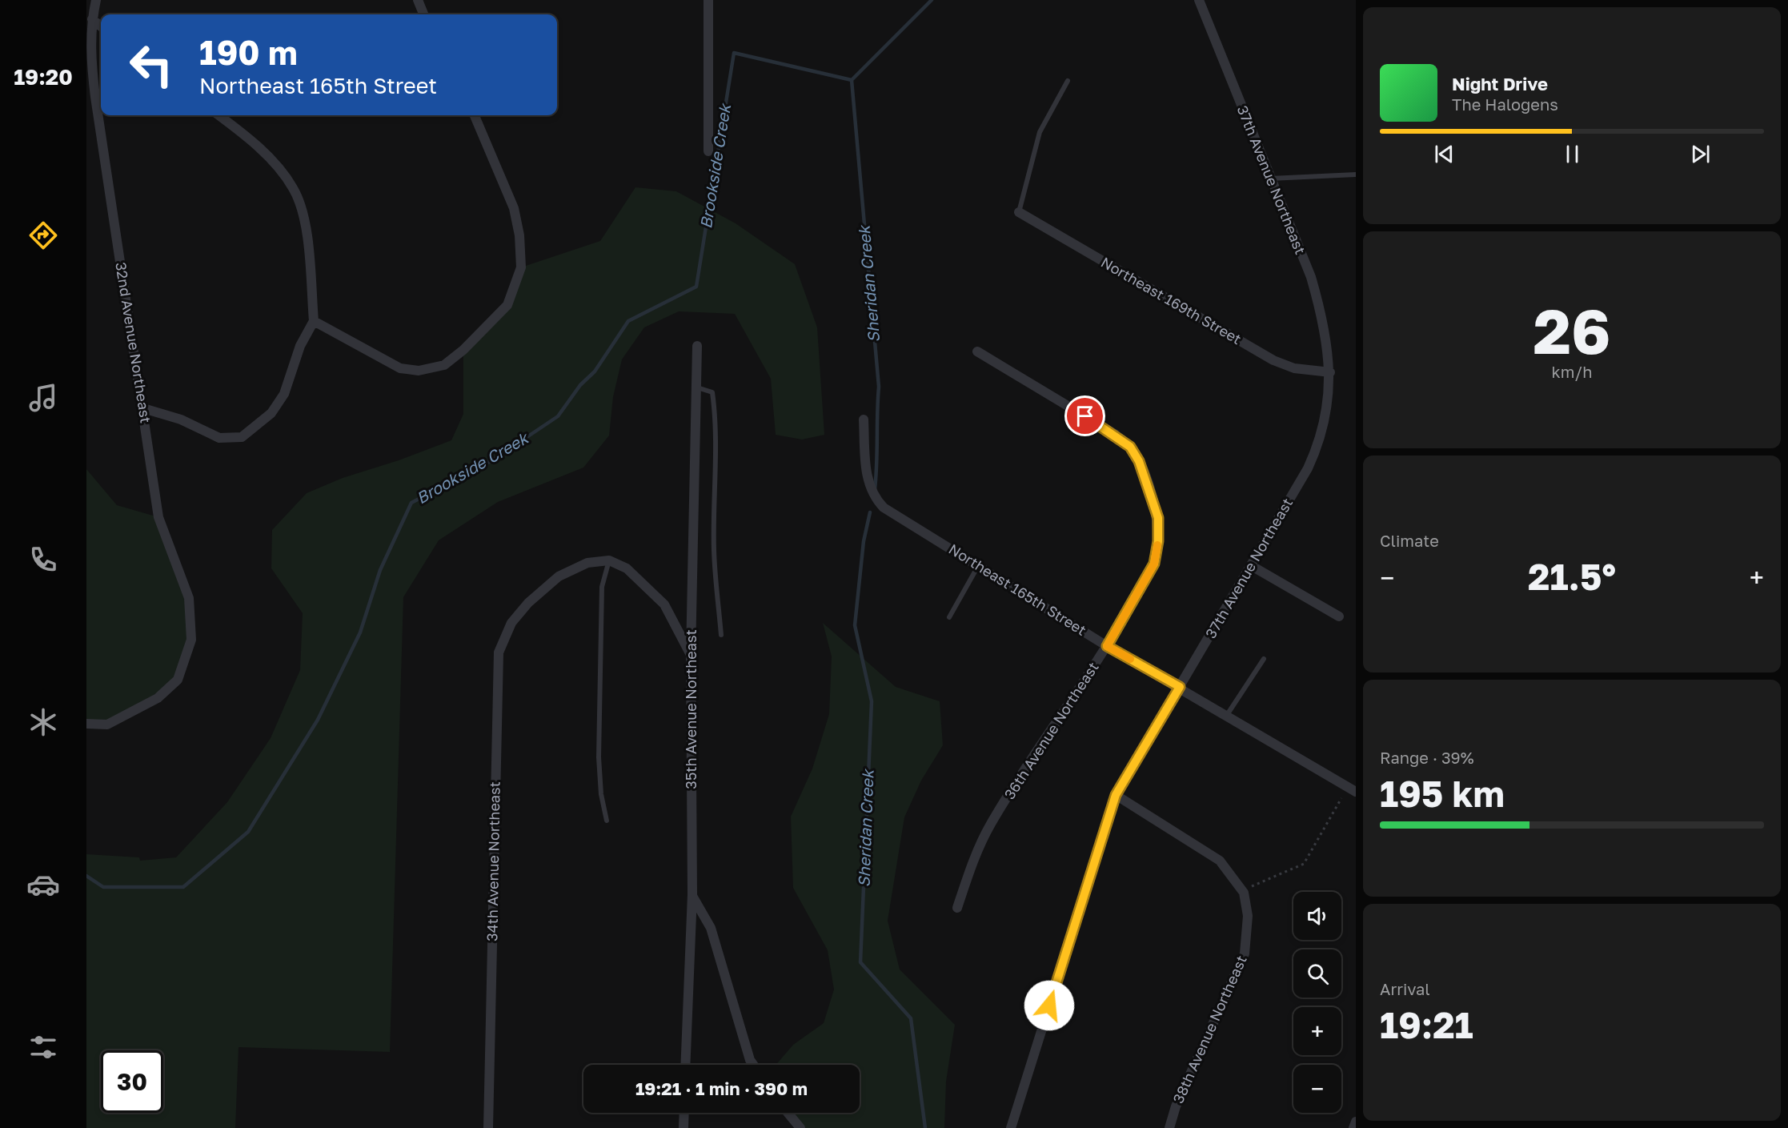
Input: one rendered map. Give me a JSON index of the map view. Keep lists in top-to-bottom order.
{
  "streets": {
    "street": [
      "37th Avenue Northeast",
      "Northeast 169th Street",
      "32nd Avenue Northeast",
      "Northeast 165th Street",
      "35th Avenue Northeast",
      "36th Avenue Northeast",
      "34th Avenue Northeast",
      "38th Avenue Northeast"
    ]
  },
  "crossings": [
    ["37th Avenue Northeast", "Northeast 169th Street"],
    ["37th Avenue Northeast", "Northeast 165th Street"],
    ["37th Avenue Northeast", "38th Avenue Northeast"],
    ["Northeast 165th Street", "36th Avenue Northeast"]
  ],
  "water": ["Brookside Creek", "Sheridan Creek"],
  "page": {
    "tabs": "19:20",
    "turn": ["190 m", "Northeast 165th Street"],
    "song": ["Night Drive", "The Halogens"],
    "tile": [
      ["26", "km/h"],
      "Climate",
      ["Range · 39%", "195 km"],
      ["Arrival", "19:21"]
    ],
    "heat": ["−", "21.5°", "+"],
    "map_buttons": ["+", "−"],
    "limit": "30",
    "trip": "19:21 · 1 min · 390 m"
  }
}
